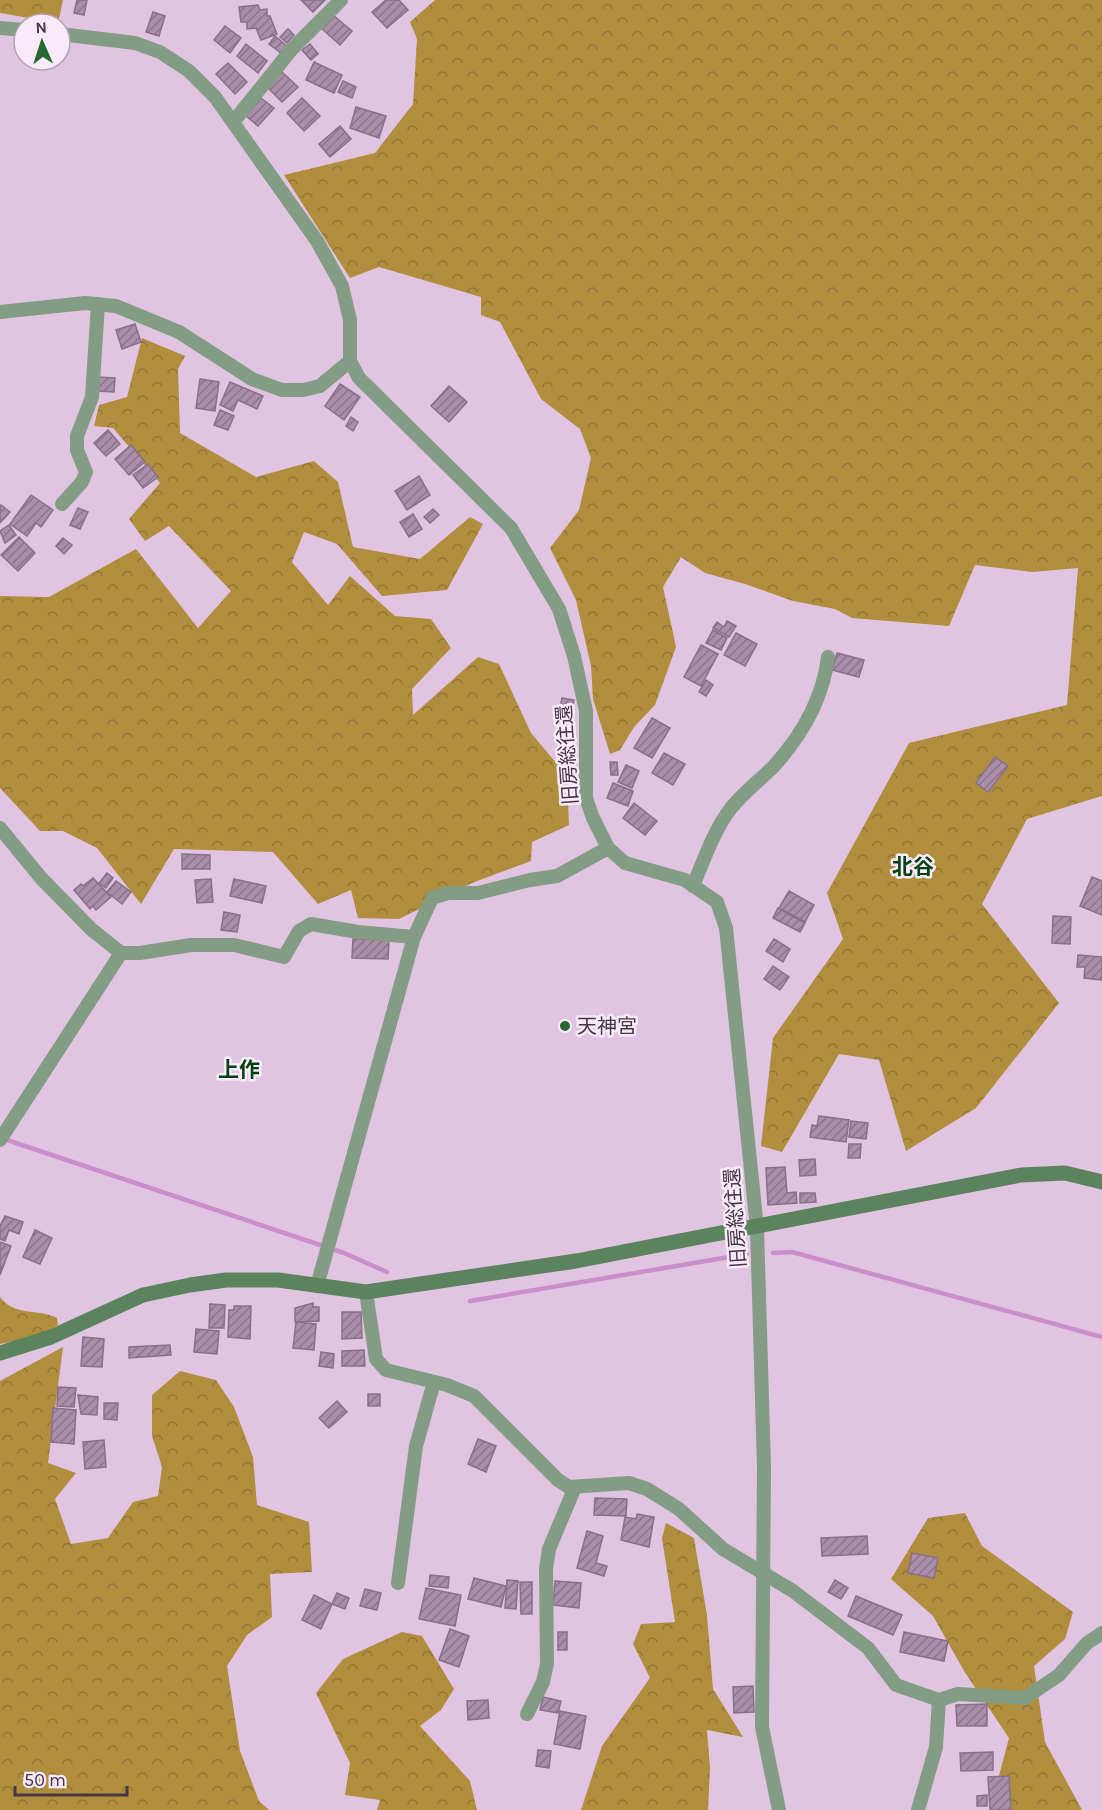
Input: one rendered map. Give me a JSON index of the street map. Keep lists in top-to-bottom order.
{
  "streets": {
    "street": ["旧房総往還"]
  },
  "districts": ["北谷", "上作"],
  "places": ["天神宮"],
  "scale_bar": "50 m",
  "north": "top"
}
